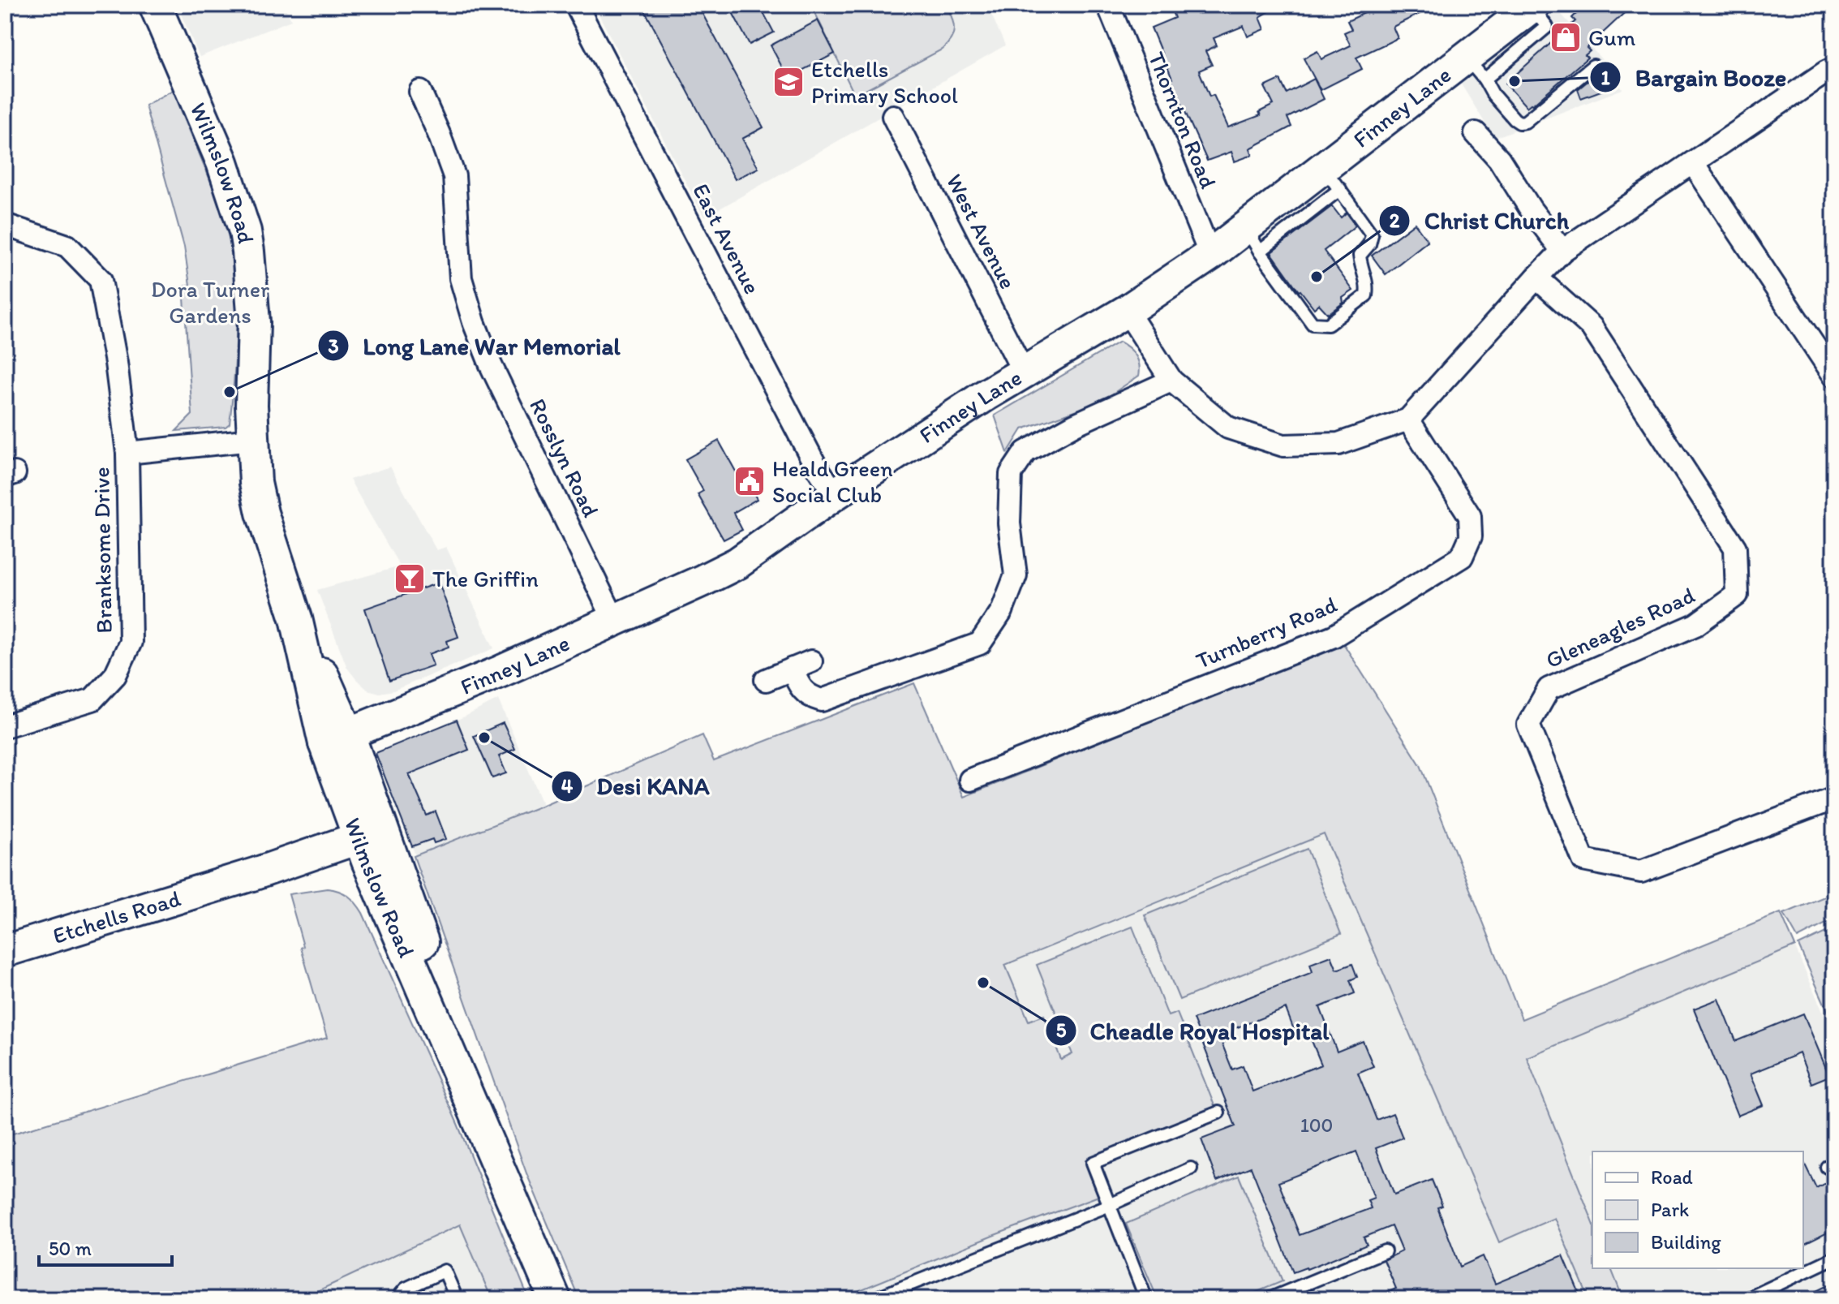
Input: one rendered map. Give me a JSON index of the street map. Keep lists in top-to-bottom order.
{
  "streets": {
    "street": [
      "Finney Lane",
      "Thornton Road",
      "Wilmslow Road",
      "West Avenue",
      "East Avenue",
      "Rosslyn Road",
      "Branksome Drive",
      "Gleneagles Road",
      "Turnberry Road",
      "Etchells Road"
    ]
  },
  "crossings": [
    ["Finney Lane", "Thornton Road"],
    ["Finney Lane", "Wilmslow Road"],
    ["Finney Lane", "West Avenue"],
    ["Finney Lane", "East Avenue"],
    ["Finney Lane", "Rosslyn Road"],
    ["Wilmslow Road", "Etchells Road"]
  ],
  "parks": ["Dora Turner Gardens"],
  "places": {
    "shop": ["Gum"],
    "other": [
      "Bargain Booze",
      "Christ Church",
      "Long Lane War Memorial",
      "Desi KANA",
      "Cheadle Royal Hospital"
    ],
    "school or university": ["Etchells Primary School"],
    "public building": ["Heald Green Social Club"],
    "bar": ["The Griffin"]
  },
  "house_numbers": ["100"],
  "legend": ["Road", "Park", "Building"],
  "scale_bar": "50 m"
}
